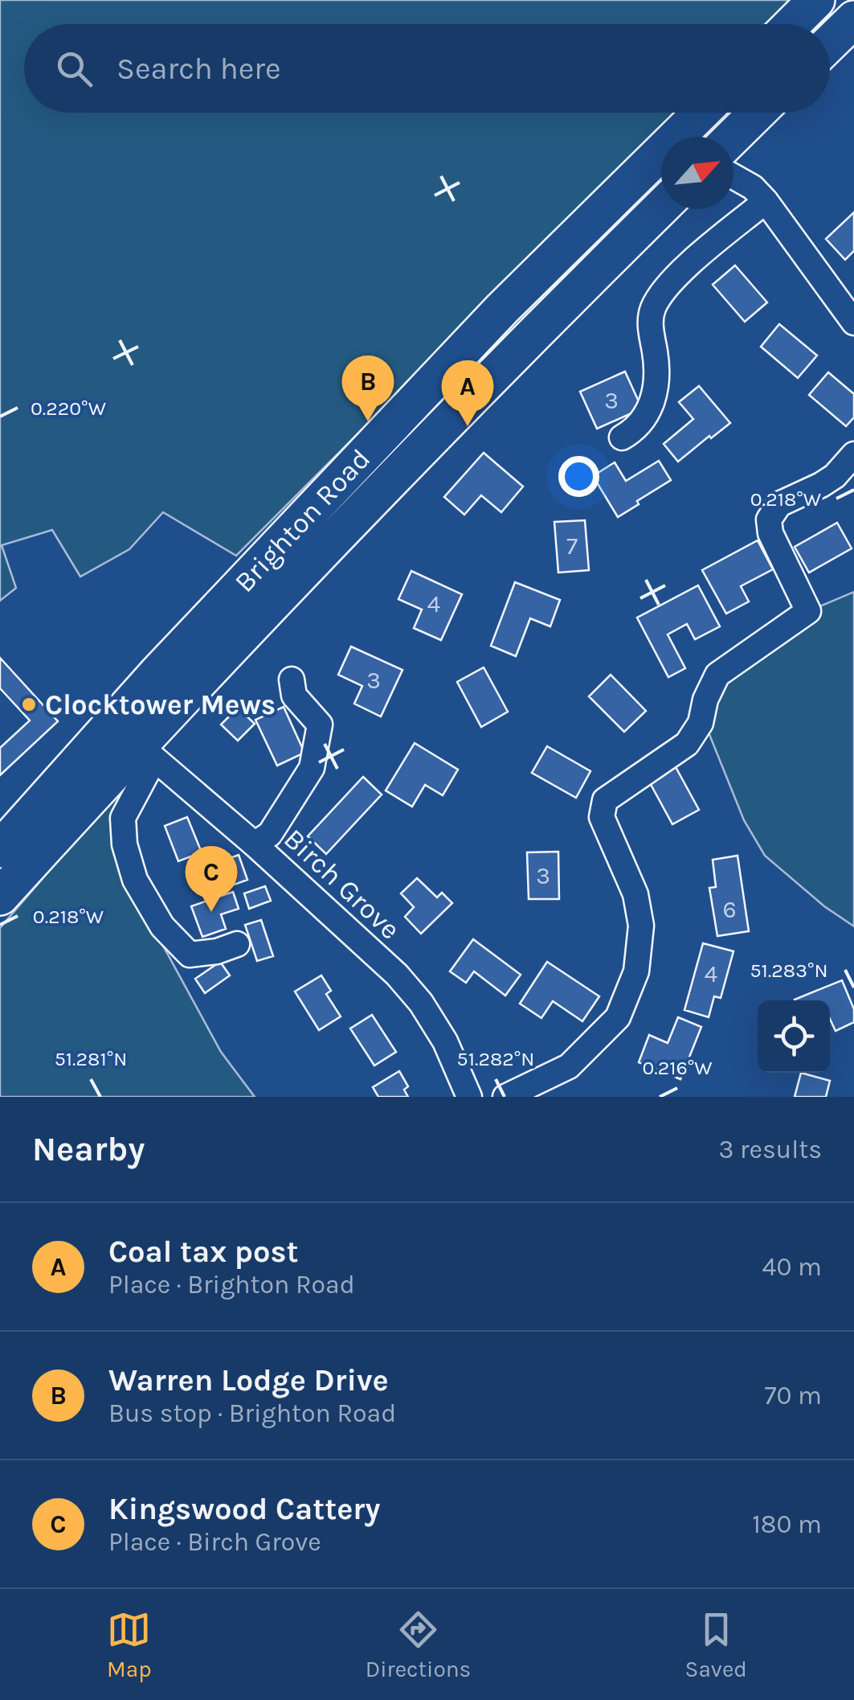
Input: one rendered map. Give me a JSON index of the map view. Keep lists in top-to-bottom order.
{
  "streets": {
    "highway": ["Brighton Road"],
    "street": ["Birch Grove"]
  },
  "crossings": [
    ["Brighton Road", "Birch Grove"]
  ],
  "places": ["Clocktower Mews"],
  "house_numbers": [
    "3",
    "7",
    "4",
    "3",
    "3",
    "6",
    "4"
  ],
  "north": "top right",
  "page": {
    "search": "Search here",
    "pins": ["B", "A", "C"],
    "heading": ["Nearby", "3 results"],
    "list": [
      {
        "mark": "A",
        "name": "Coal tax post",
        "note": "Place · Brighton Road",
        "value": "40 m"
      },
      {
        "mark": "B",
        "name": "Warren Lodge Drive",
        "note": "Bus stop · Brighton Road",
        "value": "70 m"
      },
      {
        "mark": "C",
        "name": "Kingswood Cattery",
        "note": "Place · Birch Grove",
        "value": "180 m"
      }
    ],
    "nav": ["Map", "Directions", "Saved"]
  },
  "coordinates": [
    "0.220°W",
    "0.218°W",
    "51.283°N",
    "51.281°N",
    "51.282°N",
    "0.216°W"
  ]
}
